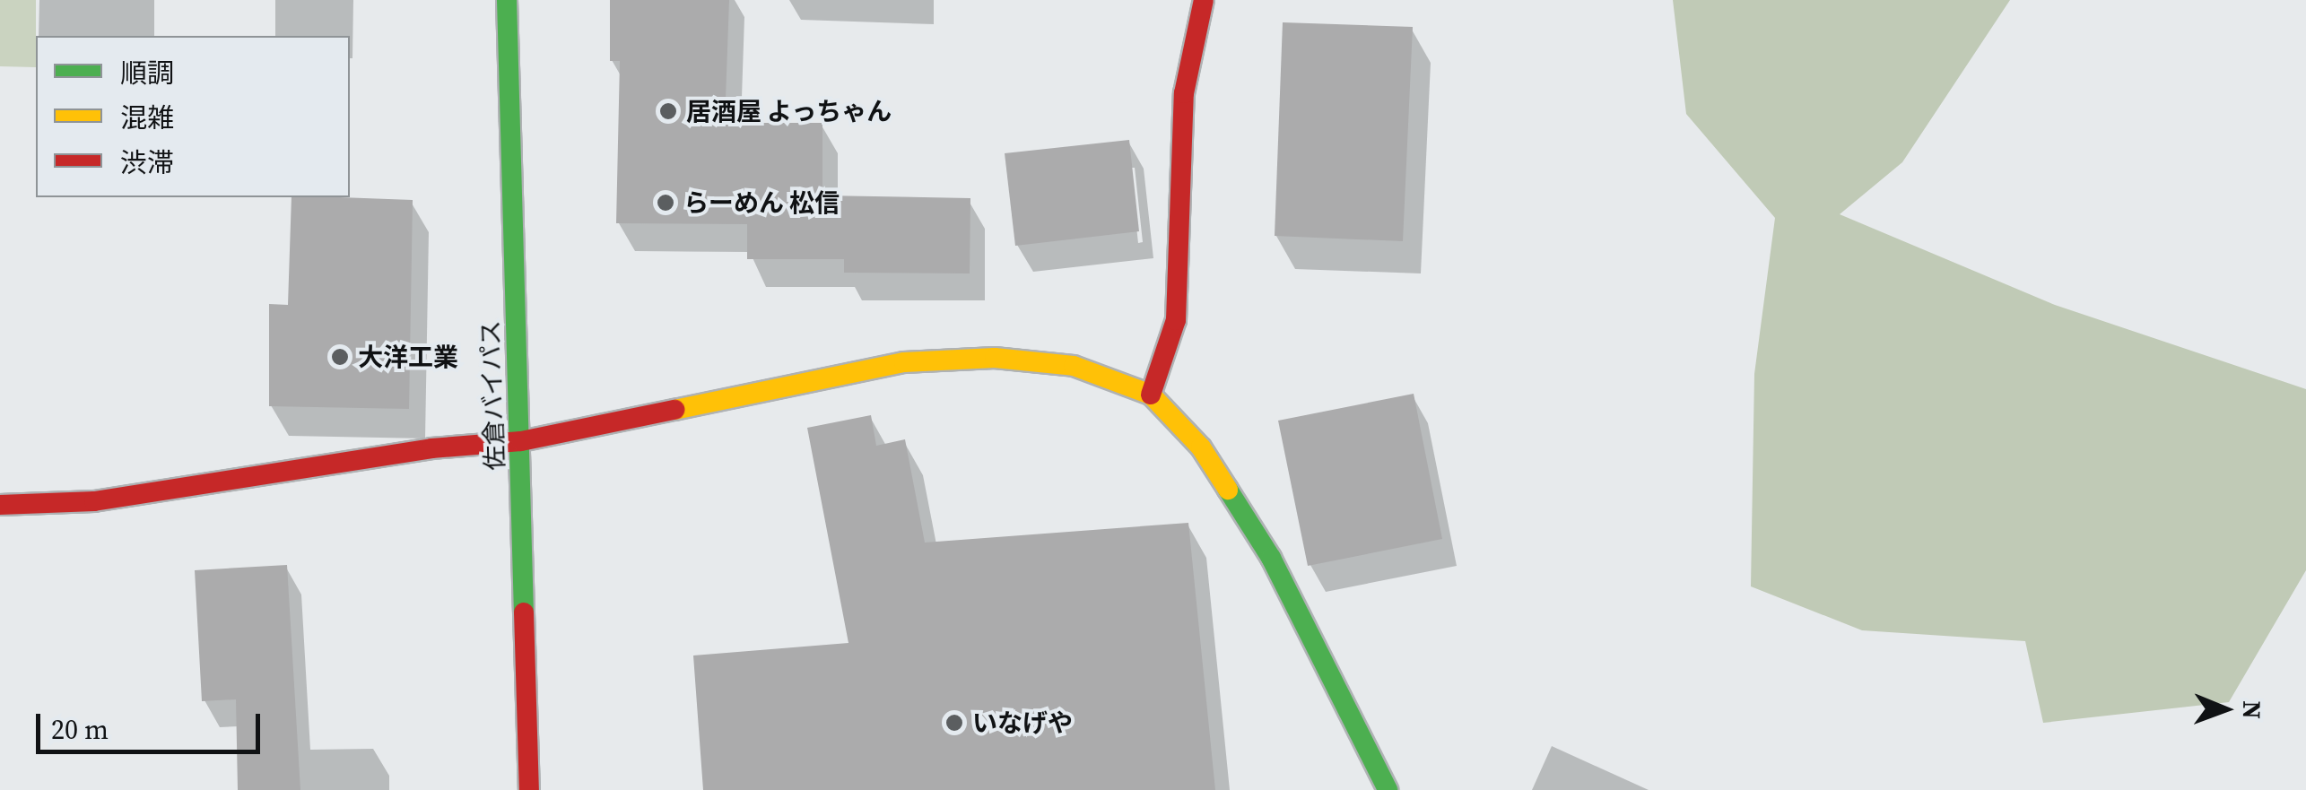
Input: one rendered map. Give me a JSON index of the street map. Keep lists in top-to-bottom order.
{
  "streets": {
    "main road": ["佐倉バイパス"]
  },
  "places": [
    "居酒屋 よっちゃん",
    "らーめん 松信",
    "大洋工業",
    "いなげや"
  ],
  "legend": ["順調", "混雑", "渋滞"],
  "scale_bar": "20 m",
  "north": "right"
}
